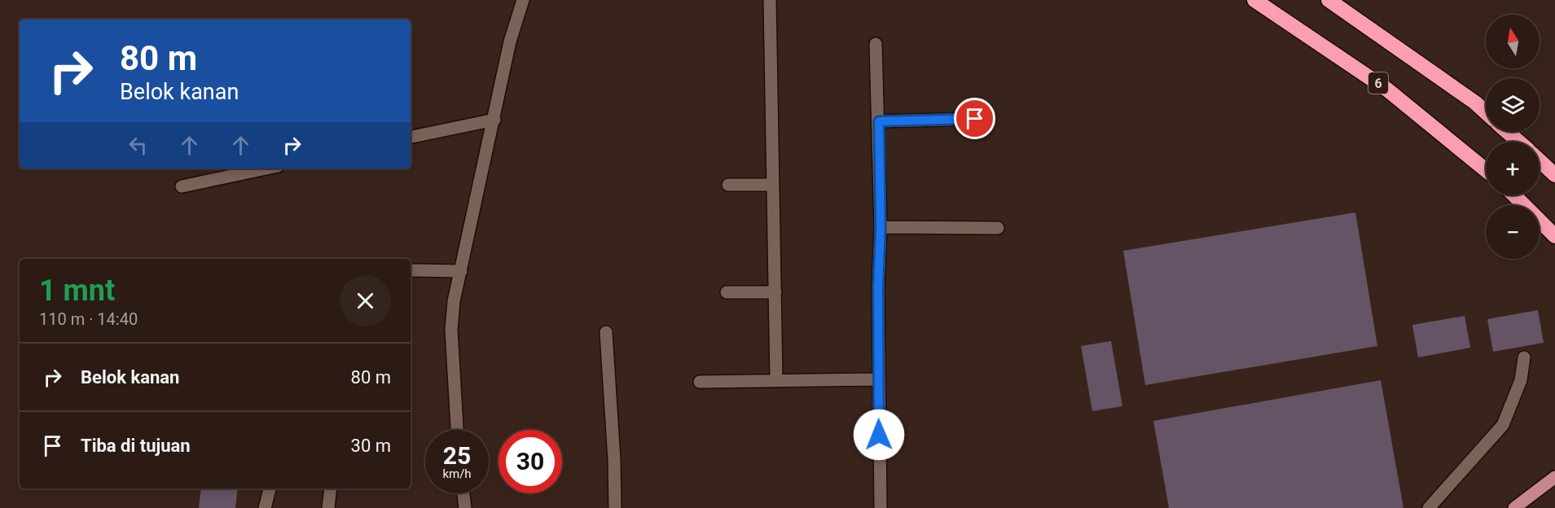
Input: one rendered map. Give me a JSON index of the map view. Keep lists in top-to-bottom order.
{
  "streets": {
    "highway": ["6"]
  },
  "north": "top",
  "page": {
    "map_buttons": ["+", "−"],
    "turn": ["80 m", "Belok kanan"],
    "heading": ["1 mnt", "110 m · 14:40"],
    "list": [
      {
        "name": "Belok kanan",
        "value": "80 m"
      },
      {
        "name": "Tiba di tujuan",
        "value": "30 m"
      }
    ],
    "speed": "25 km/h",
    "limit": "30"
  }
}
